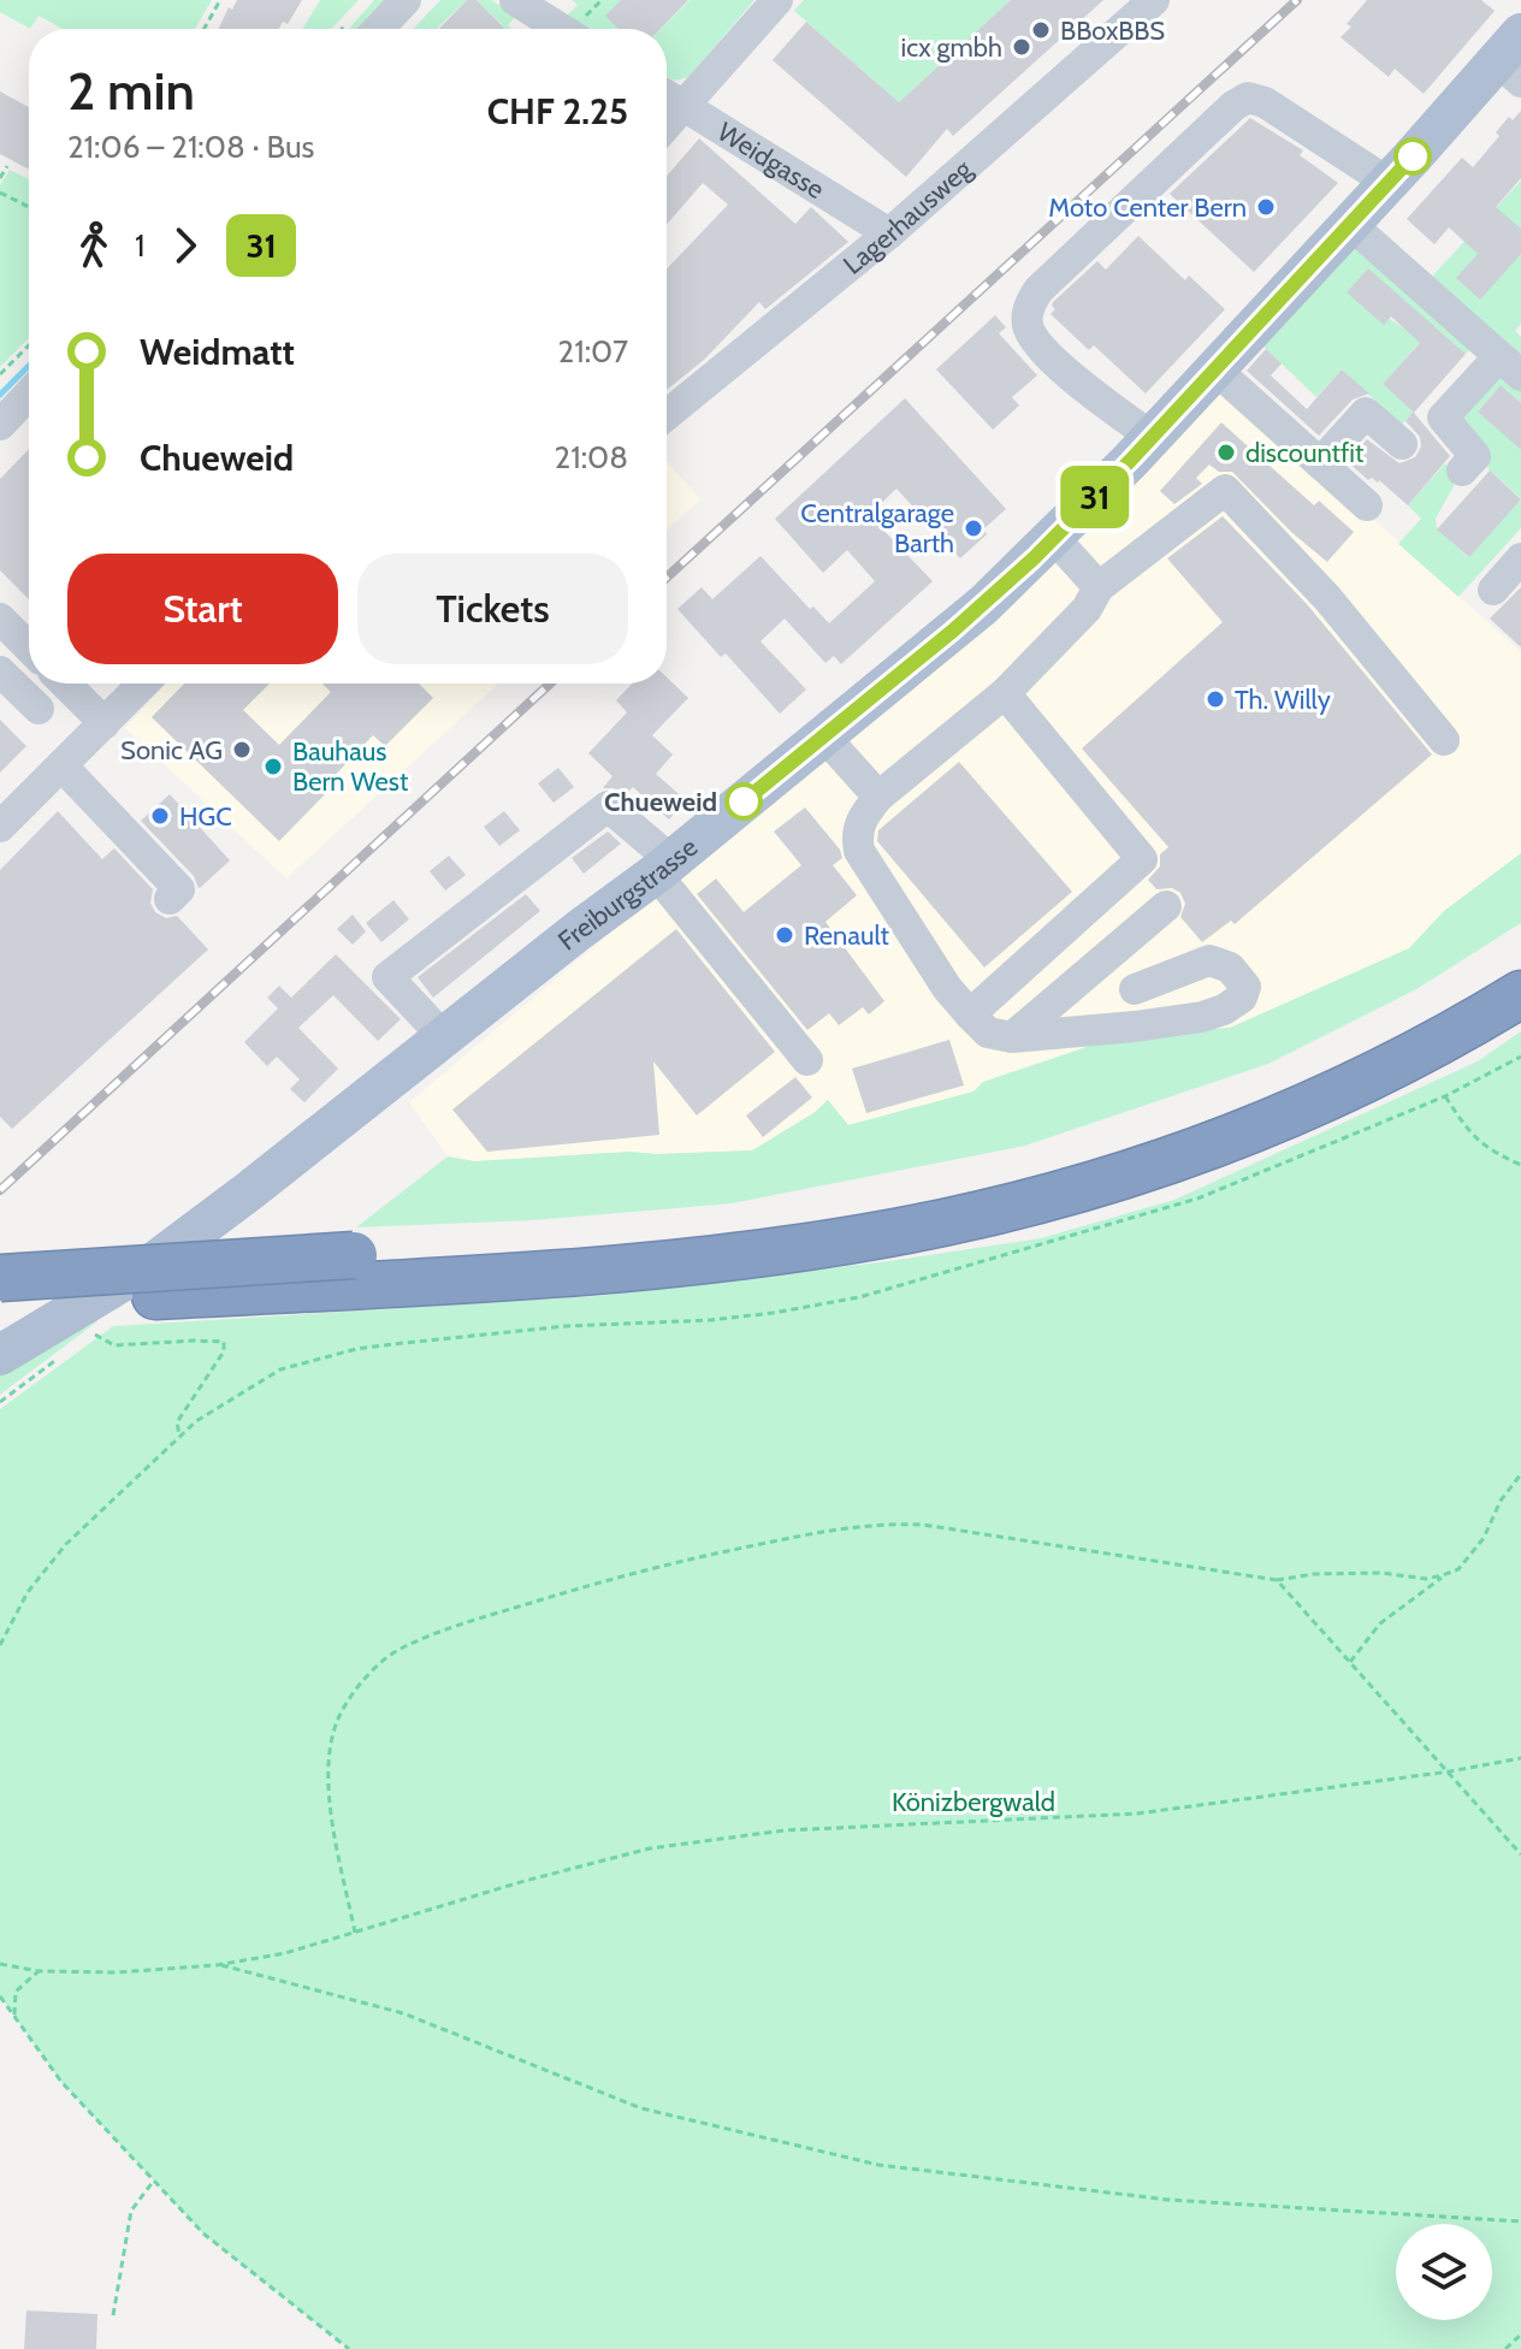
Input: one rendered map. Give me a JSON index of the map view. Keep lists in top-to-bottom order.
{
  "streets": {
    "main road": ["Freiburgstrasse"],
    "street": ["Weidgasse", "Lagerhausweg"]
  },
  "crossings": [
    ["Weidgasse", "Lagerhausweg"]
  ],
  "parks": ["Könizbergwald"],
  "places": [
    "BBoxBBS",
    "icx gmbh",
    "Moto Center Bern",
    "discountfit",
    "Centralgarage Barth",
    "Th. Willy",
    "Sonic AG",
    "Bauhaus Bern West",
    "Chueweid",
    "HGC",
    "Renault"
  ],
  "lines": ["bus line 31"],
  "page": {
    "on_map": "31",
    "heading": ["2 min", "21:06 – 21:08 · Bus", "CHF 2.25"],
    "legs": ["1", "31"],
    "list": [
      {
        "name": "Weidmatt",
        "value": "21:07"
      },
      {
        "name": "Chueweid",
        "value": "21:08"
      }
    ],
    "buttons": ["Start", "Tickets"]
  }
}
